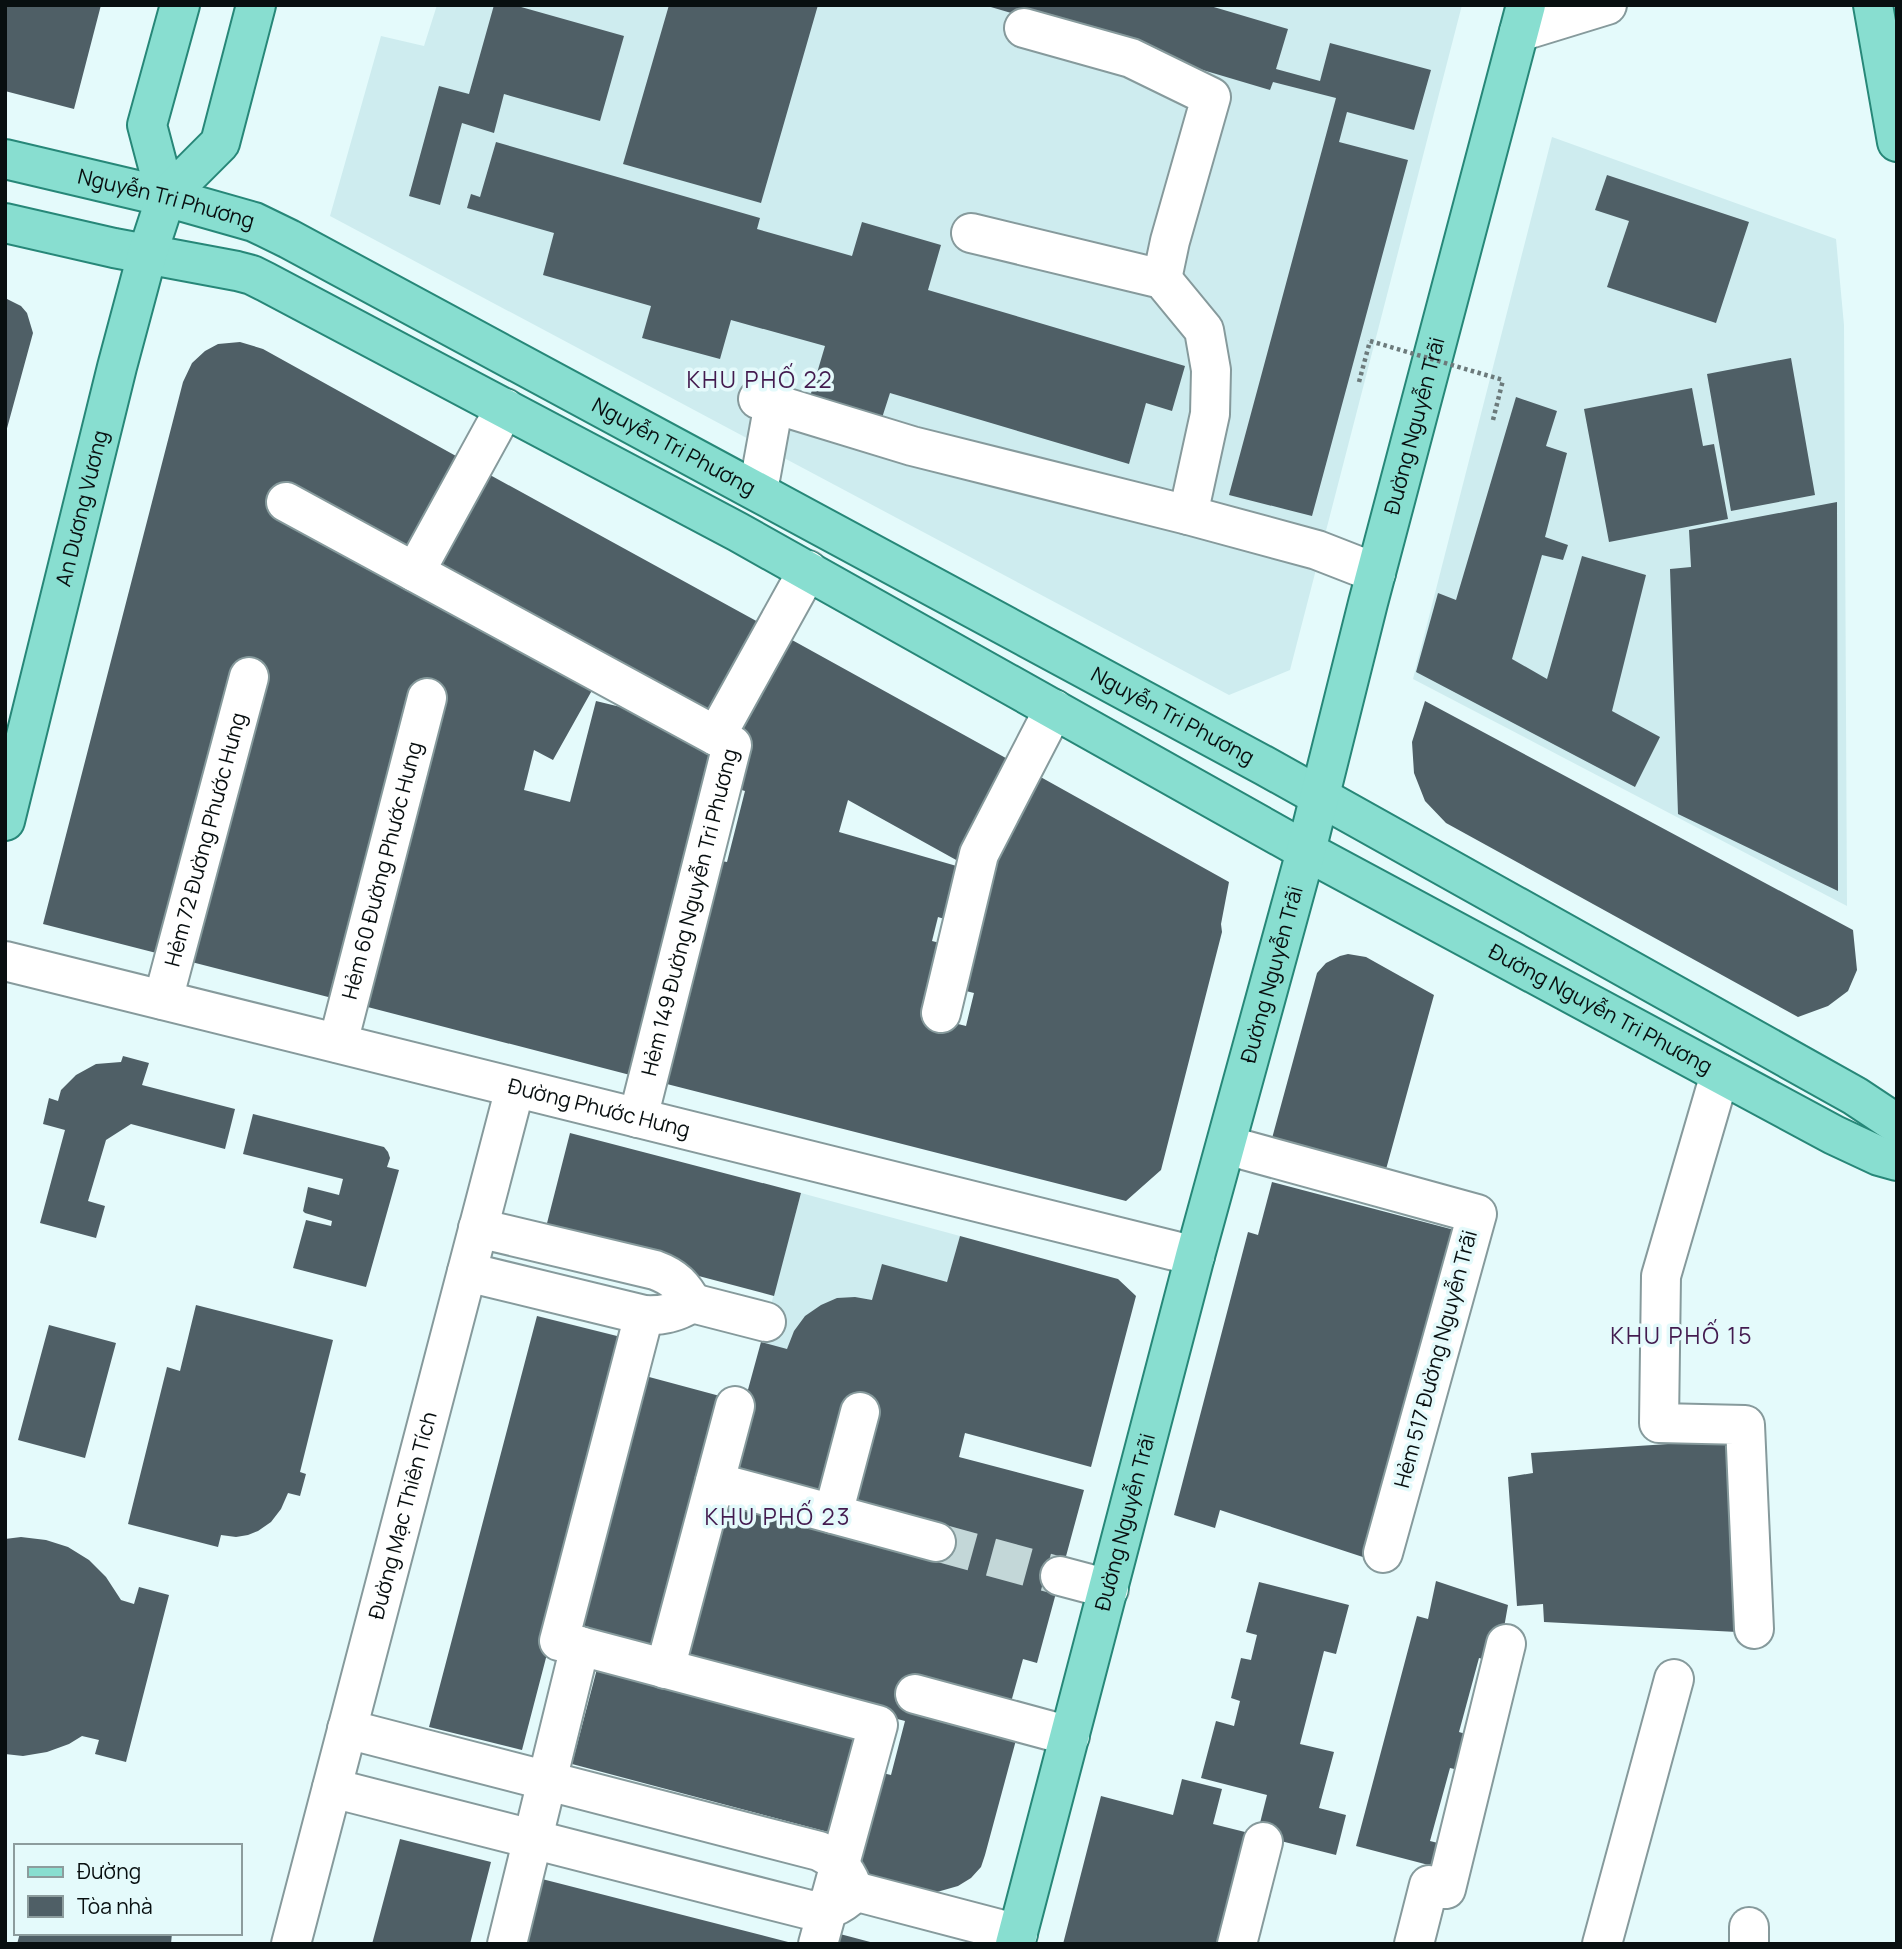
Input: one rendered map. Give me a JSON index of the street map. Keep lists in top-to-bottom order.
{
  "streets": {
    "main road": [
      "Nguyễn Tri Phương",
      "Đường Nguyễn Trãi",
      "An Dương Vương",
      "Đường Nguyễn Tri Phương"
    ],
    "street": [
      "Hẻm 72 Đường Phước Hưng",
      "Hẻm 60 Đường Phước Hưng",
      "Hẻm 149 Đường Nguyễn Tri Phương",
      "Đường Phước Hưng",
      "Hẻm 517 Đường Nguyễn Trãi",
      "Đường Mạc Thiên Tích"
    ]
  },
  "crossings": [
    ["Nguyễn Tri Phương", "Đường Nguyễn Trãi"],
    ["Nguyễn Tri Phương", "An Dương Vương"],
    ["Đường Nguyễn Trãi", "Đường Nguyễn Tri Phương"],
    ["Đường Nguyễn Trãi", "Đường Phước Hưng"],
    ["Đường Nguyễn Trãi", "Hẻm 517 Đường Nguyễn Trãi"],
    ["Hẻm 72 Đường Phước Hưng", "Đường Phước Hưng"],
    ["Hẻm 60 Đường Phước Hưng", "Đường Phước Hưng"],
    ["Hẻm 149 Đường Nguyễn Tri Phương", "Đường Phước Hưng"],
    ["Đường Phước Hưng", "Đường Mạc Thiên Tích"]
  ],
  "districts": ["KHU PHỐ 22", "KHU PHỐ 15", "KHU PHỐ 23"],
  "legend": ["Đường", "Tòa nhà"]
}
